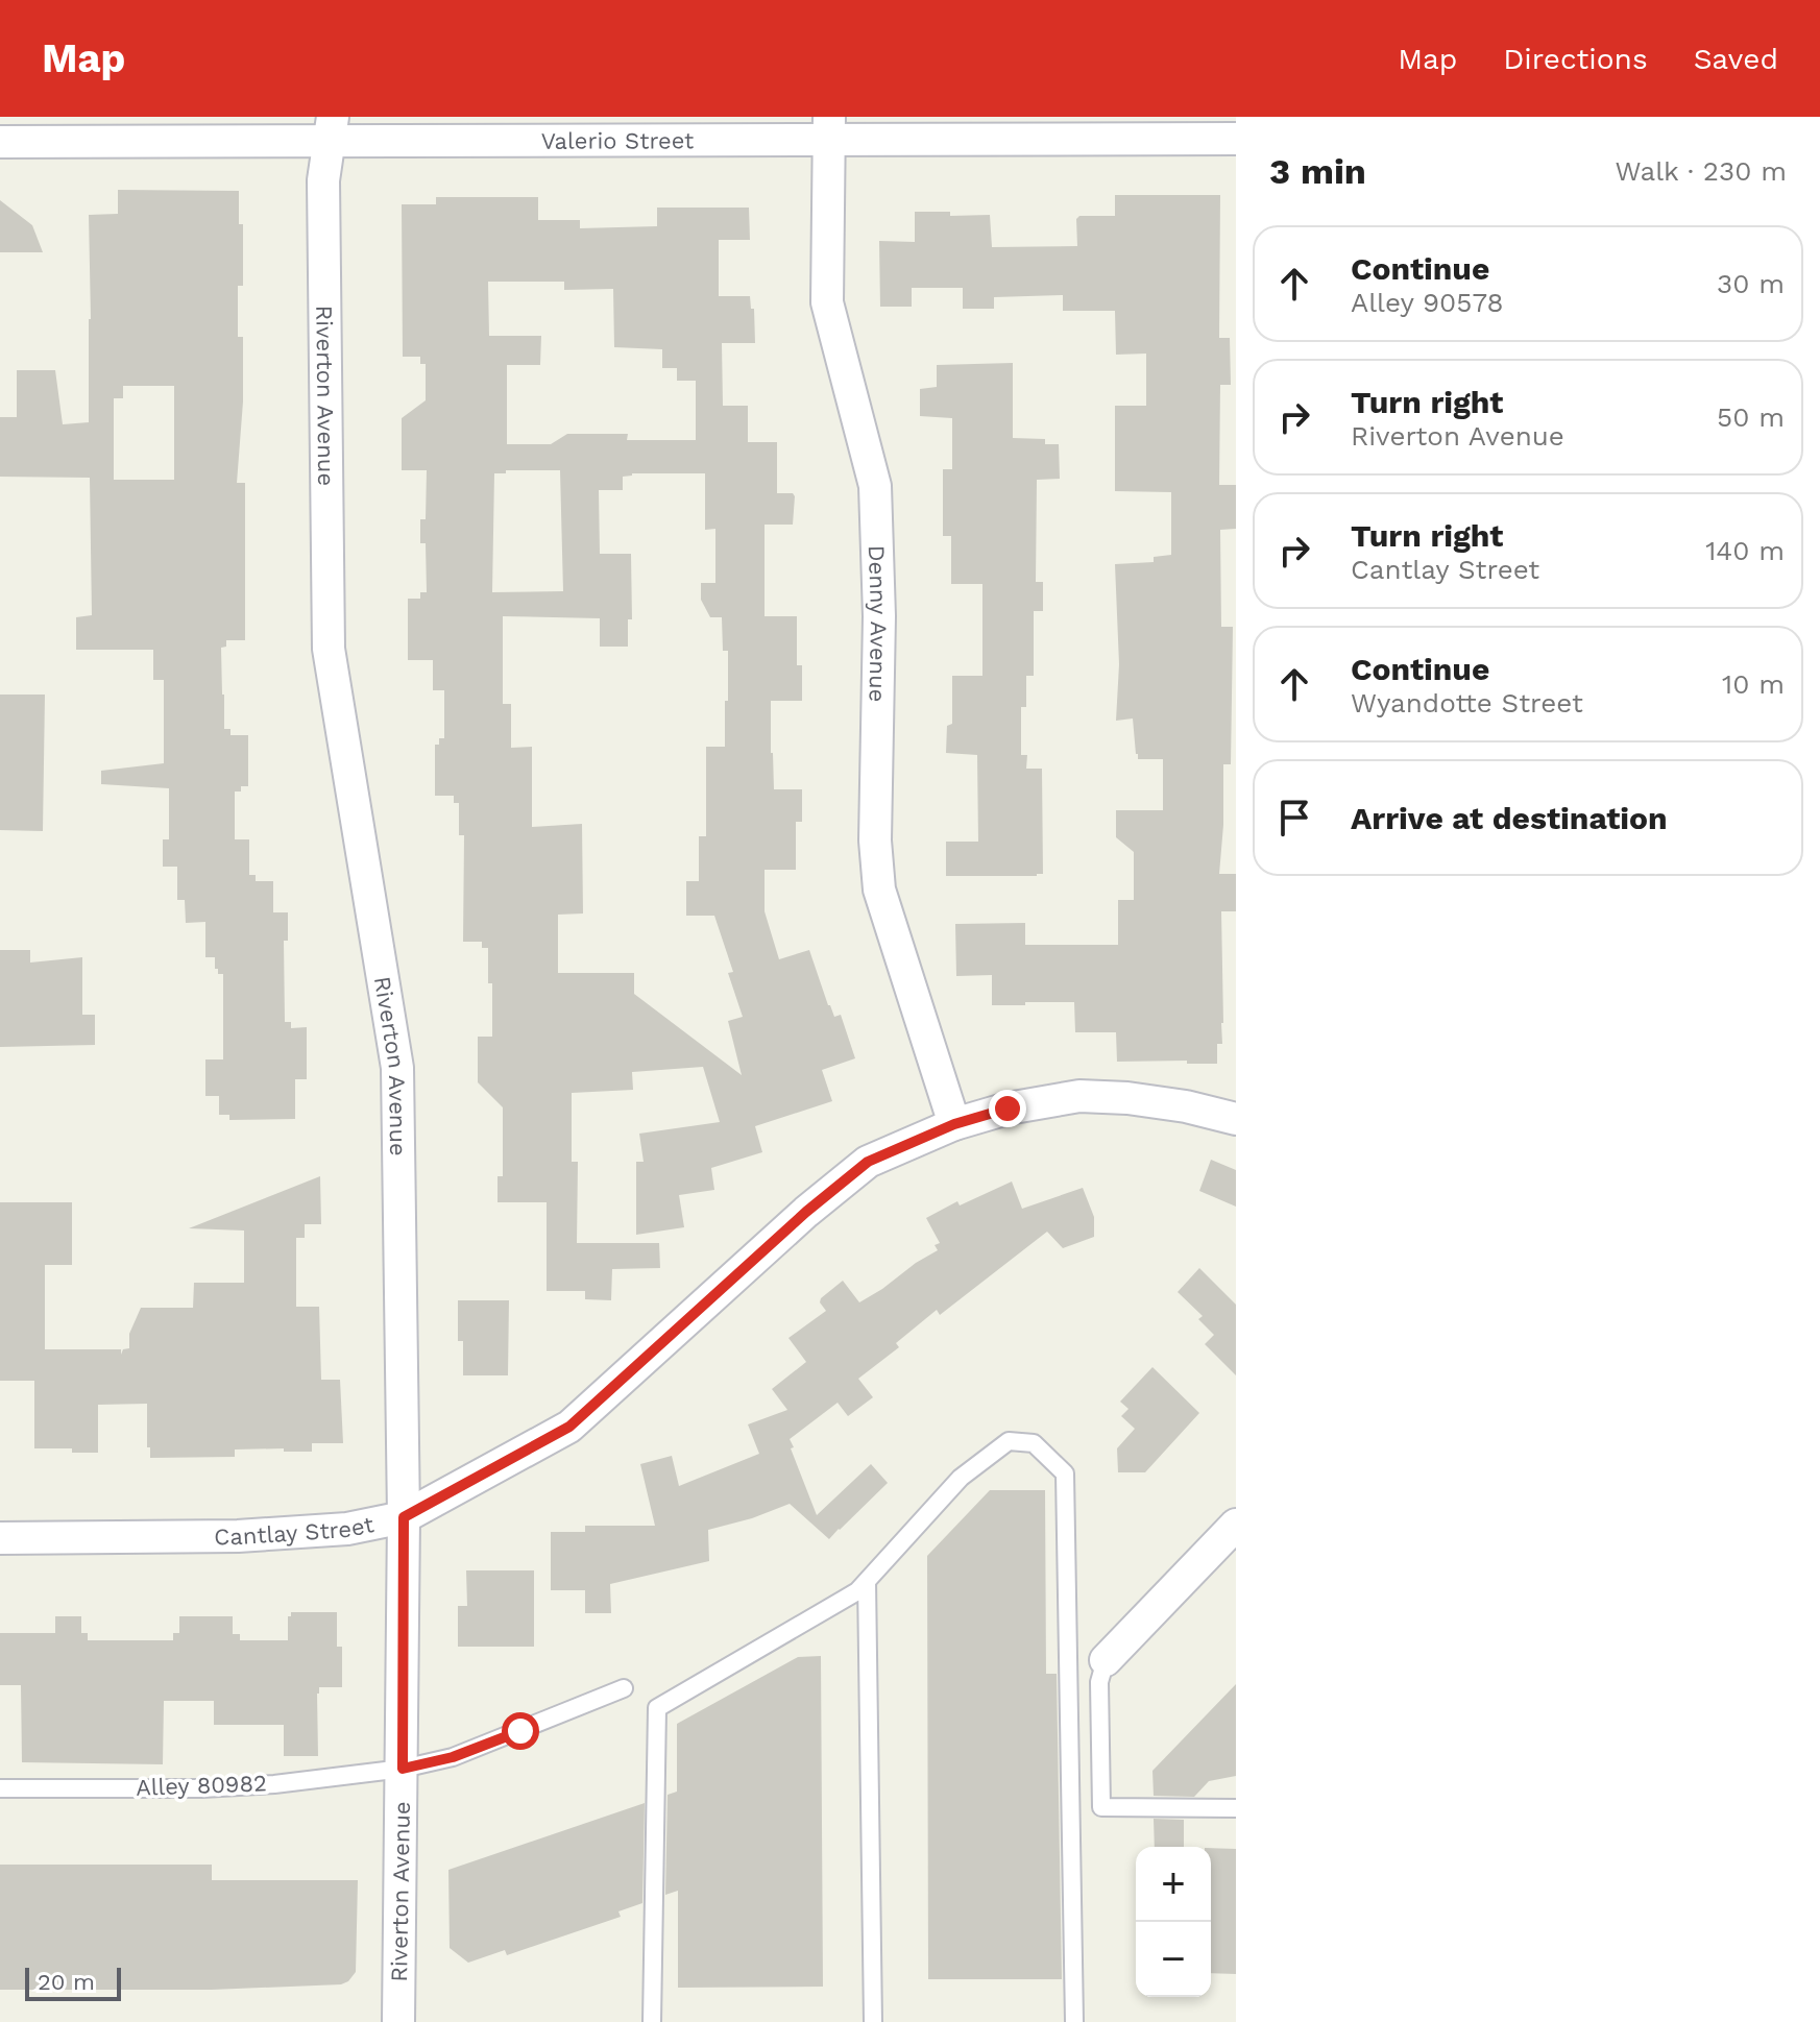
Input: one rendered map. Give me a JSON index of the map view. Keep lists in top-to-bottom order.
{
  "streets": {
    "street": [
      "Valerio Street",
      "Riverton Avenue",
      "Denny Avenue",
      "Cantlay Street"
    ],
    "lane": ["Alley 80982"]
  },
  "crossings": [
    ["Valerio Street", "Riverton Avenue"],
    ["Valerio Street", "Denny Avenue"],
    ["Riverton Avenue", "Cantlay Street"],
    ["Riverton Avenue", "Alley 80982"],
    ["Denny Avenue", "Cantlay Street"]
  ],
  "scale_bar": "20 m",
  "page": {
    "header": "Map",
    "nav": ["Map", "Directions", "Saved"],
    "heading": ["3 min", "Walk · 230 m"],
    "list": [
      ["Continue", "Alley 90578", "30 m"],
      ["Turn right", "Riverton Avenue", "50 m"],
      ["Turn right", "Cantlay Street", "140 m"],
      ["Continue", "Wyandotte Street", "10 m"],
      "Arrive at destination"
    ],
    "map_buttons": ["+", "−"],
    "scale": "20 m"
  }
}
